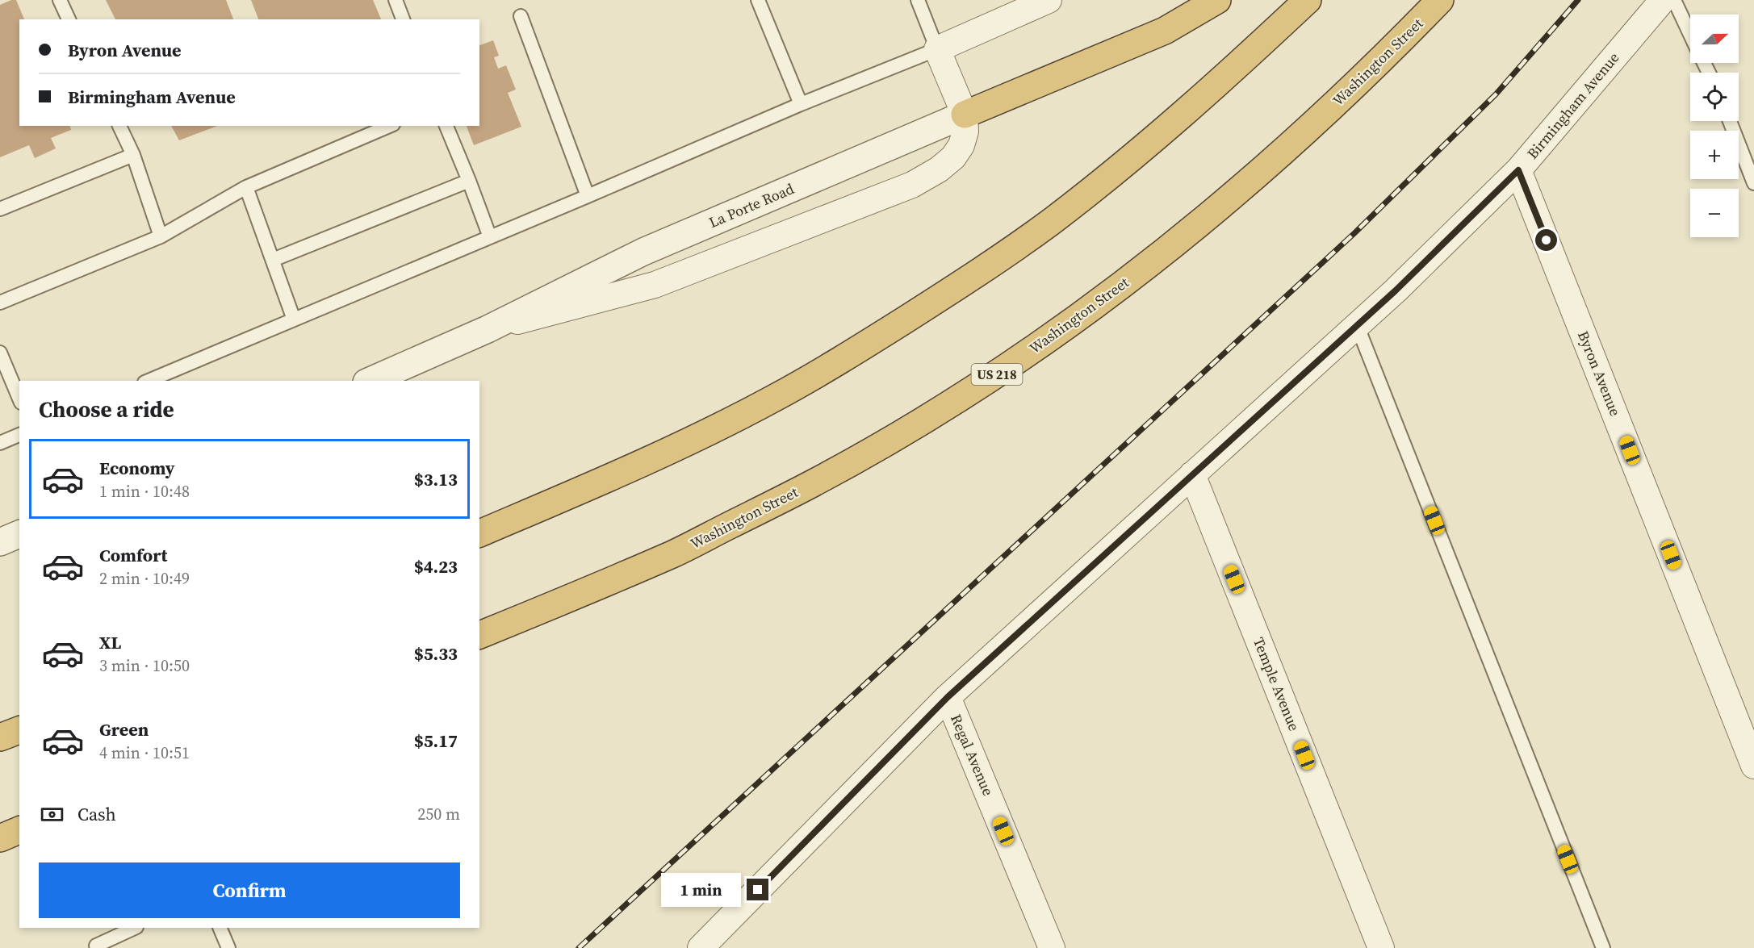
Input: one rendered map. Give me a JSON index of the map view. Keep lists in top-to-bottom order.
{
  "streets": {
    "highway": ["Washington Street", "US 218"],
    "street": [
      "Birmingham Avenue",
      "La Porte Road",
      "Byron Avenue",
      "Temple Avenue",
      "Regal Avenue"
    ]
  },
  "crossings": [
    ["Birmingham Avenue", "Byron Avenue"],
    ["Birmingham Avenue", "Temple Avenue"],
    ["Birmingham Avenue", "Regal Avenue"]
  ],
  "north": "right",
  "page": {
    "map_buttons": ["+", "−"],
    "banner": ["Byron Avenue", "Birmingham Avenue"],
    "heading": "Choose a ride",
    "list": [
      {
        "name": "Economy",
        "note": "1 min · 10:48",
        "value": "$3.13"
      },
      {
        "name": "Comfort",
        "note": "2 min · 10:49",
        "value": "$4.23"
      },
      {
        "name": "XL",
        "note": "3 min · 10:50",
        "value": "$5.33"
      },
      {
        "name": "Green",
        "note": "4 min · 10:51",
        "value": "$5.17"
      }
    ],
    "pay": ["Cash", "250 m"],
    "buttons": "Confirm",
    "bubble": "1 min"
  }
}
